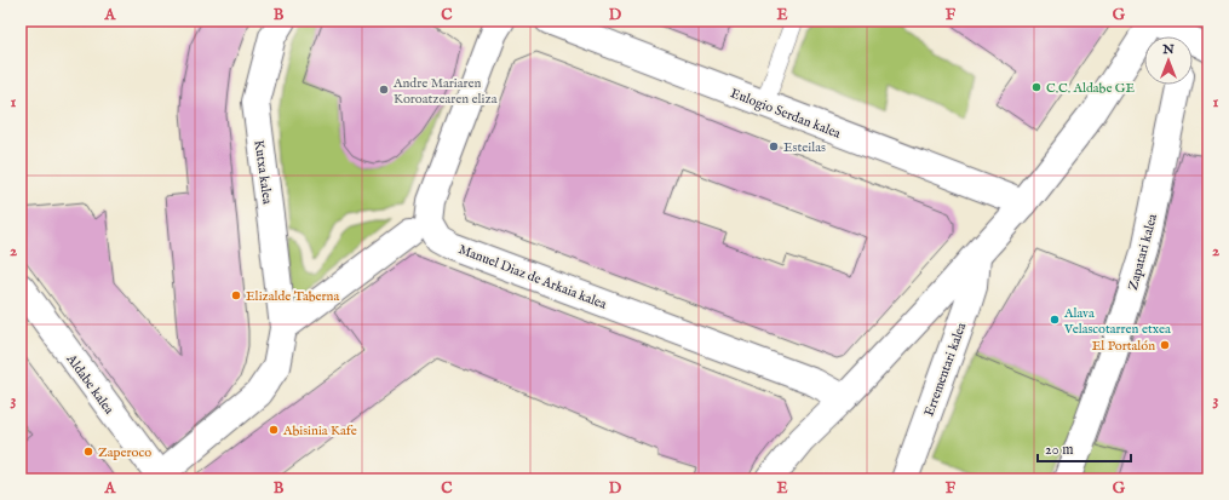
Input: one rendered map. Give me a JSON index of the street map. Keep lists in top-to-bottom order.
{
  "streets": {
    "street": [
      "Eulogio Serdan kalea",
      "Kutxa kalea",
      "Zapatari kalea",
      "Manuel Diaz de Arkaia kalea",
      "Errementari kalea",
      "Aldabe kalea"
    ]
  },
  "crossings": [
    ["Kutxa kalea", "Aldabe kalea"]
  ],
  "places": [
    "C.C. Aldabe GE",
    "Andre Mariaren Koroatzearen eliza",
    "Esteilas",
    "Elizalde Taberna",
    "Alava Velascotarren etxea",
    "El Portalón",
    "Abisinia Kafe",
    "Zaperoco"
  ],
  "scale_bar": "20 m",
  "north": "top",
  "grid": {
    "columns": [
      "A",
      "B",
      "C",
      "D",
      "E",
      "F",
      "G"
    ],
    "rows": ["1", "2", "3"]
  }
}
